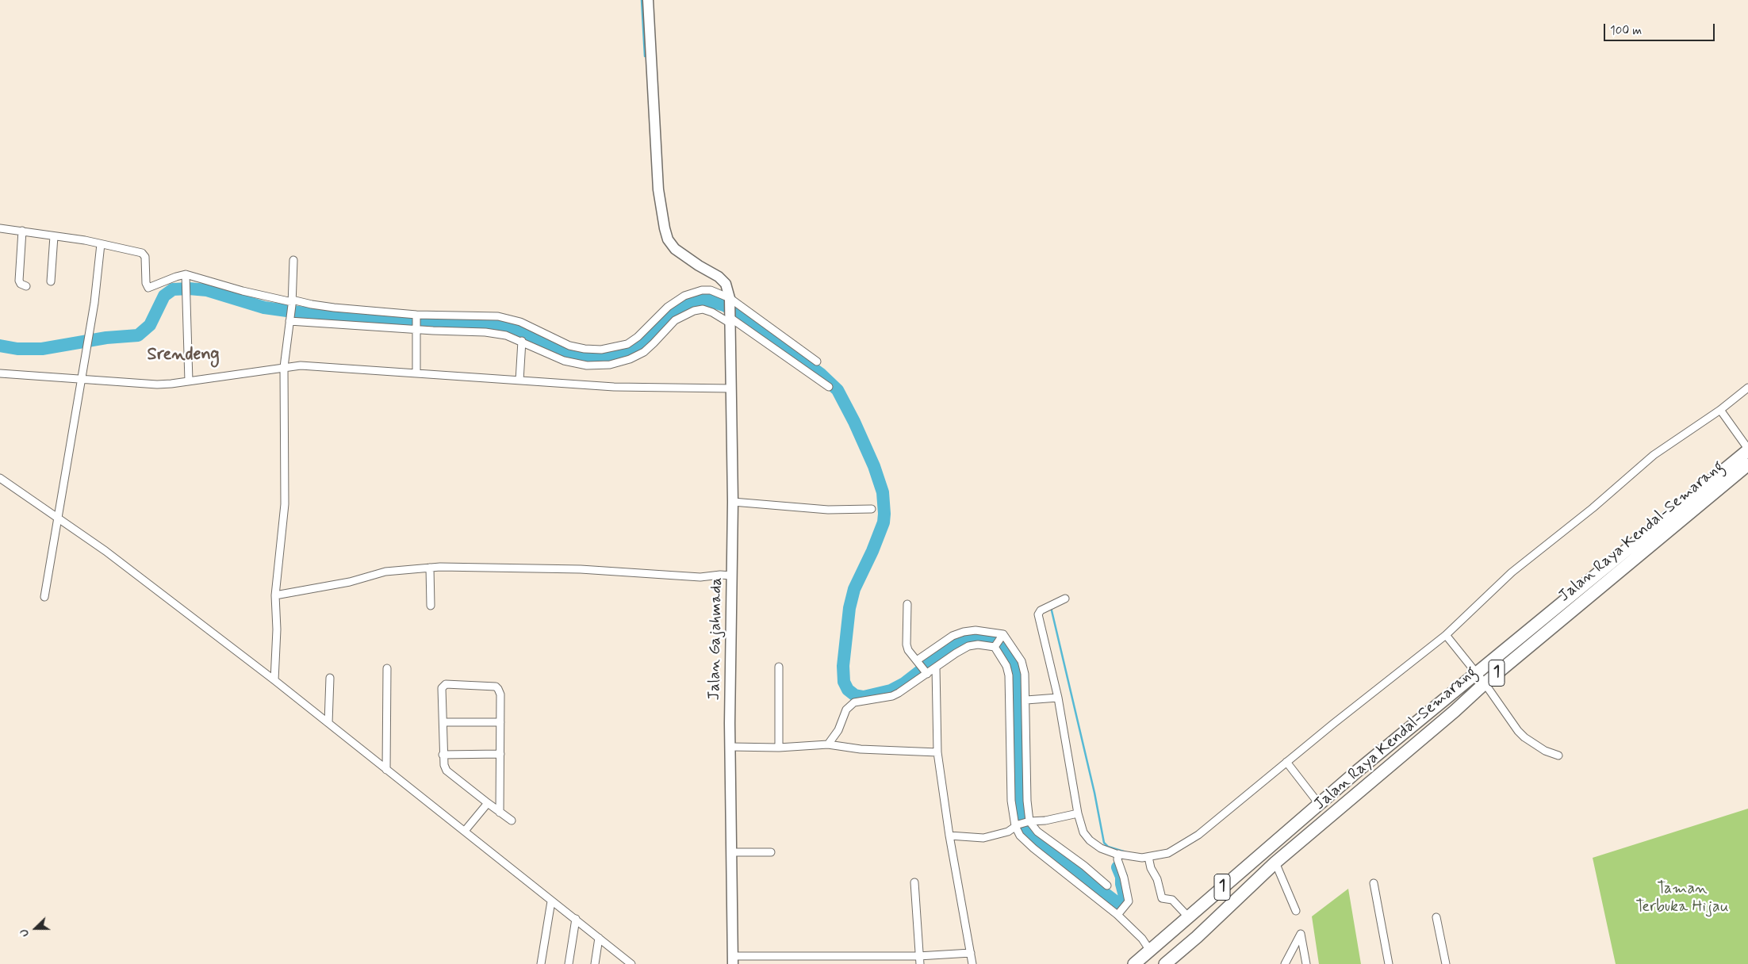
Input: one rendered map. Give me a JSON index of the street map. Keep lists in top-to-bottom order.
{
  "streets": {
    "highway": ["Jalan Raya Kendal-Semarang", "1"],
    "street": ["Jalan Gajahmada"]
  },
  "crossings": [
    ["Jalan Raya Kendal-Semarang", "1"]
  ],
  "districts": ["Srendeng"],
  "parks": ["Taman Terbuka Hijau"],
  "scale_bar": "100 m",
  "north": "left"
}
